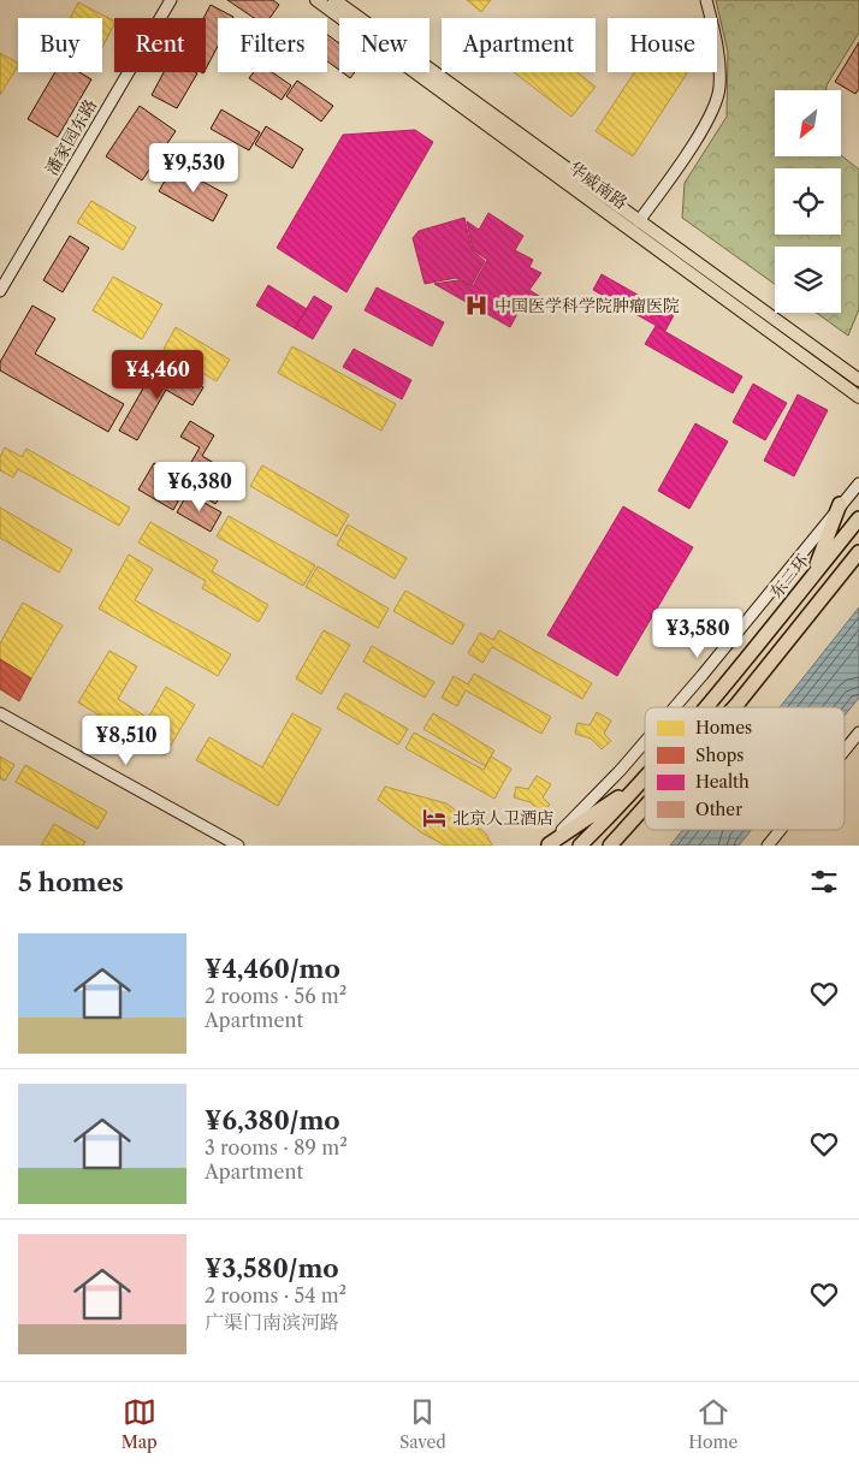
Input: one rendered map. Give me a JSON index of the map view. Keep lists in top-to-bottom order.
{
  "streets": {
    "highway": ["东二环"],
    "main road": ["华威南路"],
    "street": ["潘家园东路"]
  },
  "places": {
    "hospital": ["中国医学科学院肿瘤医院"],
    "hotel": ["北京人卫酒店"]
  },
  "legend": [
    "Homes",
    "Shops",
    "Health",
    "Other"
  ],
  "north": "bottom left",
  "page": {
    "chip": [
      "Buy",
      "Rent",
      "Filters",
      "New",
      "Apartment",
      "House"
    ],
    "price": [
      "¥9,530",
      "¥4,460",
      "¥6,380",
      "¥3,580",
      "¥8,510"
    ],
    "heading": "5 homes",
    "list": [
      {
        "name": "¥4,460/mo",
        "note": "2 rooms · 56 m² · Apartment"
      },
      {
        "name": "¥6,380/mo",
        "note": "3 rooms · 89 m² · Apartment"
      },
      {
        "name": "¥3,580/mo",
        "note": "2 rooms · 54 m² · 广渠门南滨河路"
      }
    ],
    "tabs": ["Map", "Saved", "Home"]
  }
}
